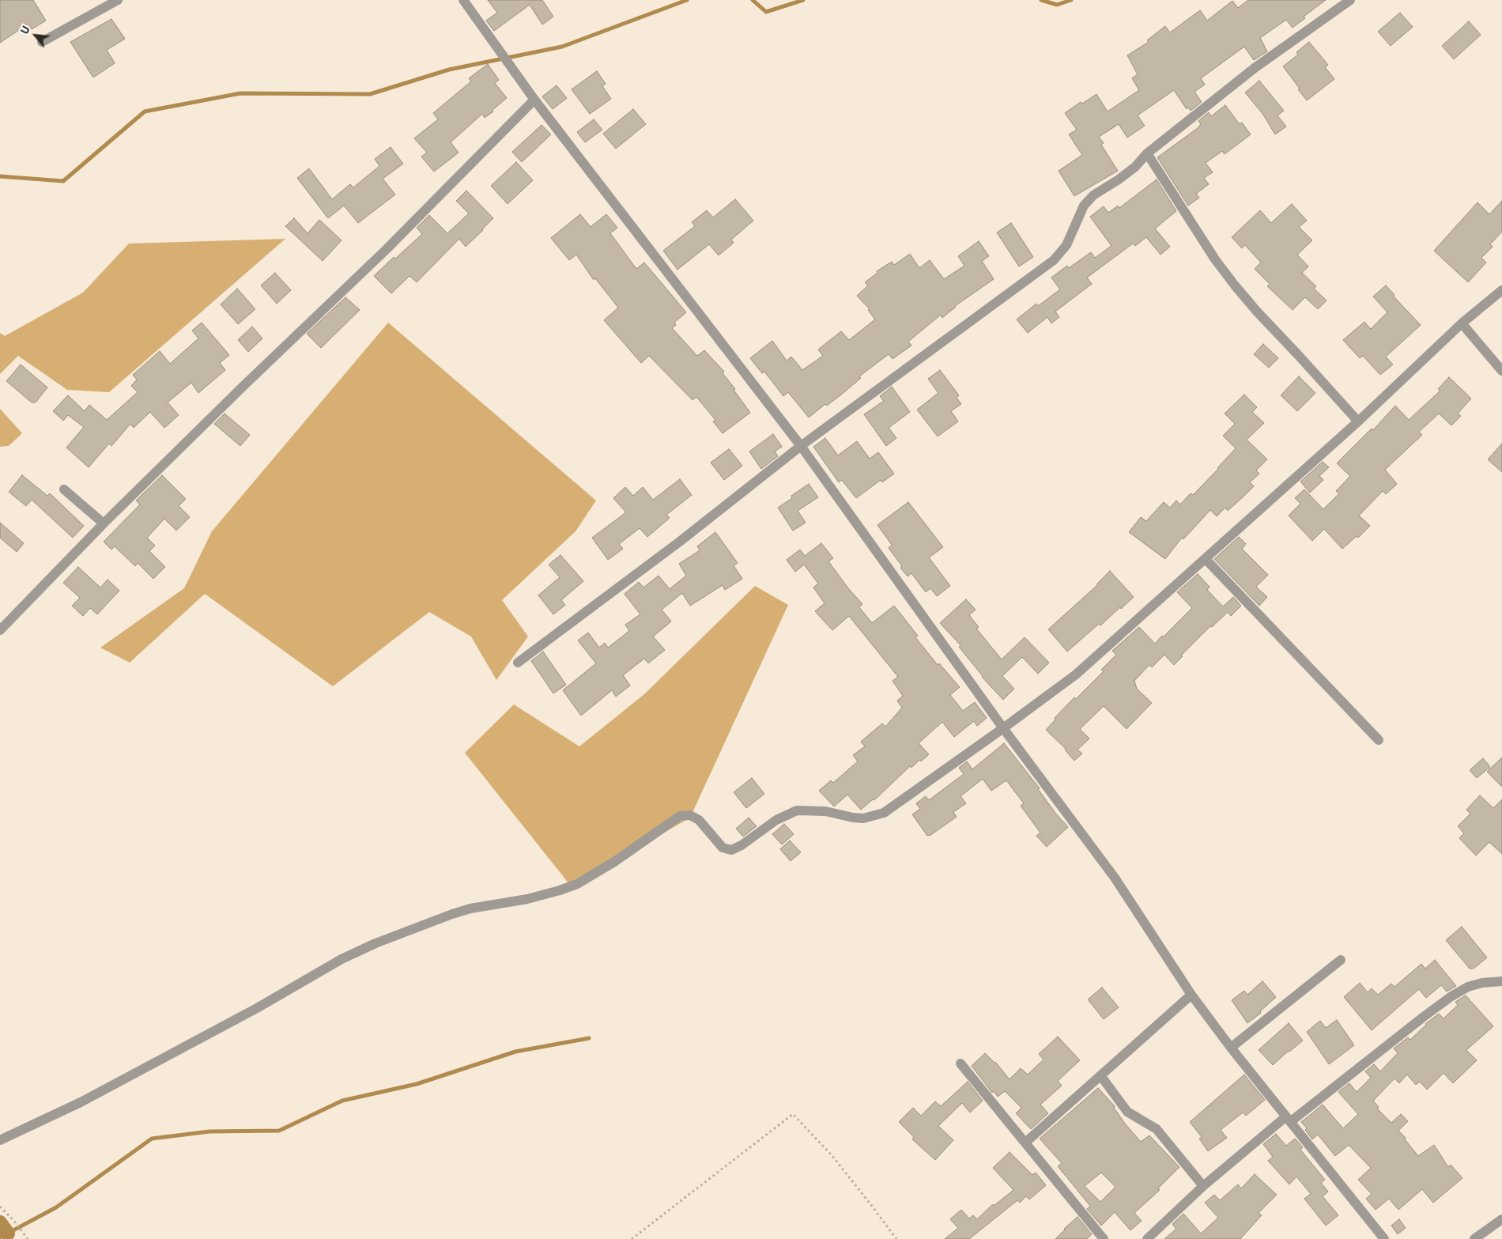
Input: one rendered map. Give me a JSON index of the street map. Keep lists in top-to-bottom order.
{
  "north": "top left"
}
